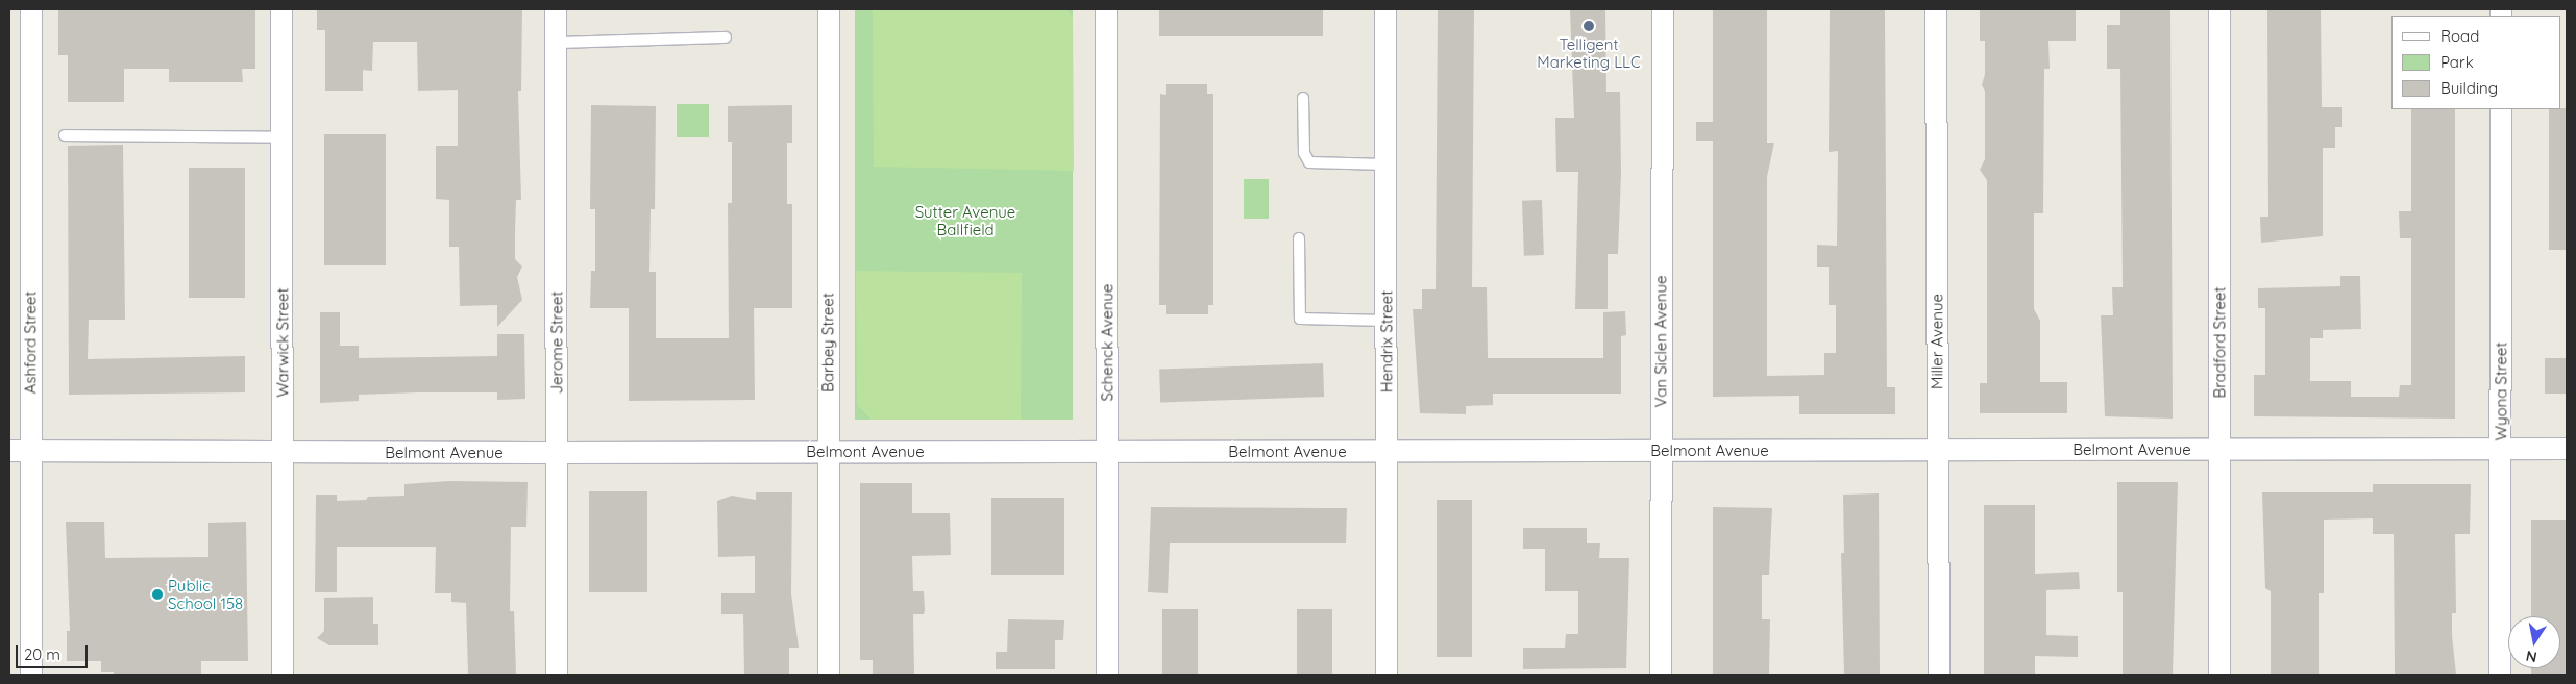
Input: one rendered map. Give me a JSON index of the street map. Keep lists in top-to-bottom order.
{
  "streets": {
    "street": [
      "Hendrix Street",
      "Van Siclen Avenue",
      "Miller Avenue",
      "Ashford Street",
      "Warwick Street",
      "Jerome Street",
      "Barbey Street",
      "Schenck Avenue",
      "Bradford Street",
      "Wyona Street",
      "Belmont Avenue"
    ]
  },
  "crossings": [
    ["Hendrix Street", "Belmont Avenue"],
    ["Van Siclen Avenue", "Belmont Avenue"],
    ["Miller Avenue", "Belmont Avenue"],
    ["Ashford Street", "Belmont Avenue"],
    ["Warwick Street", "Belmont Avenue"],
    ["Jerome Street", "Belmont Avenue"],
    ["Barbey Street", "Belmont Avenue"],
    ["Schenck Avenue", "Belmont Avenue"],
    ["Bradford Street", "Belmont Avenue"],
    ["Wyona Street", "Belmont Avenue"]
  ],
  "parks": ["Sutter Avenue Ballfield"],
  "places": ["Telligent Marketing LLC", "Public School 158"],
  "legend": ["Road", "Park", "Building"],
  "scale_bar": "20 m",
  "north": "bottom"
}
